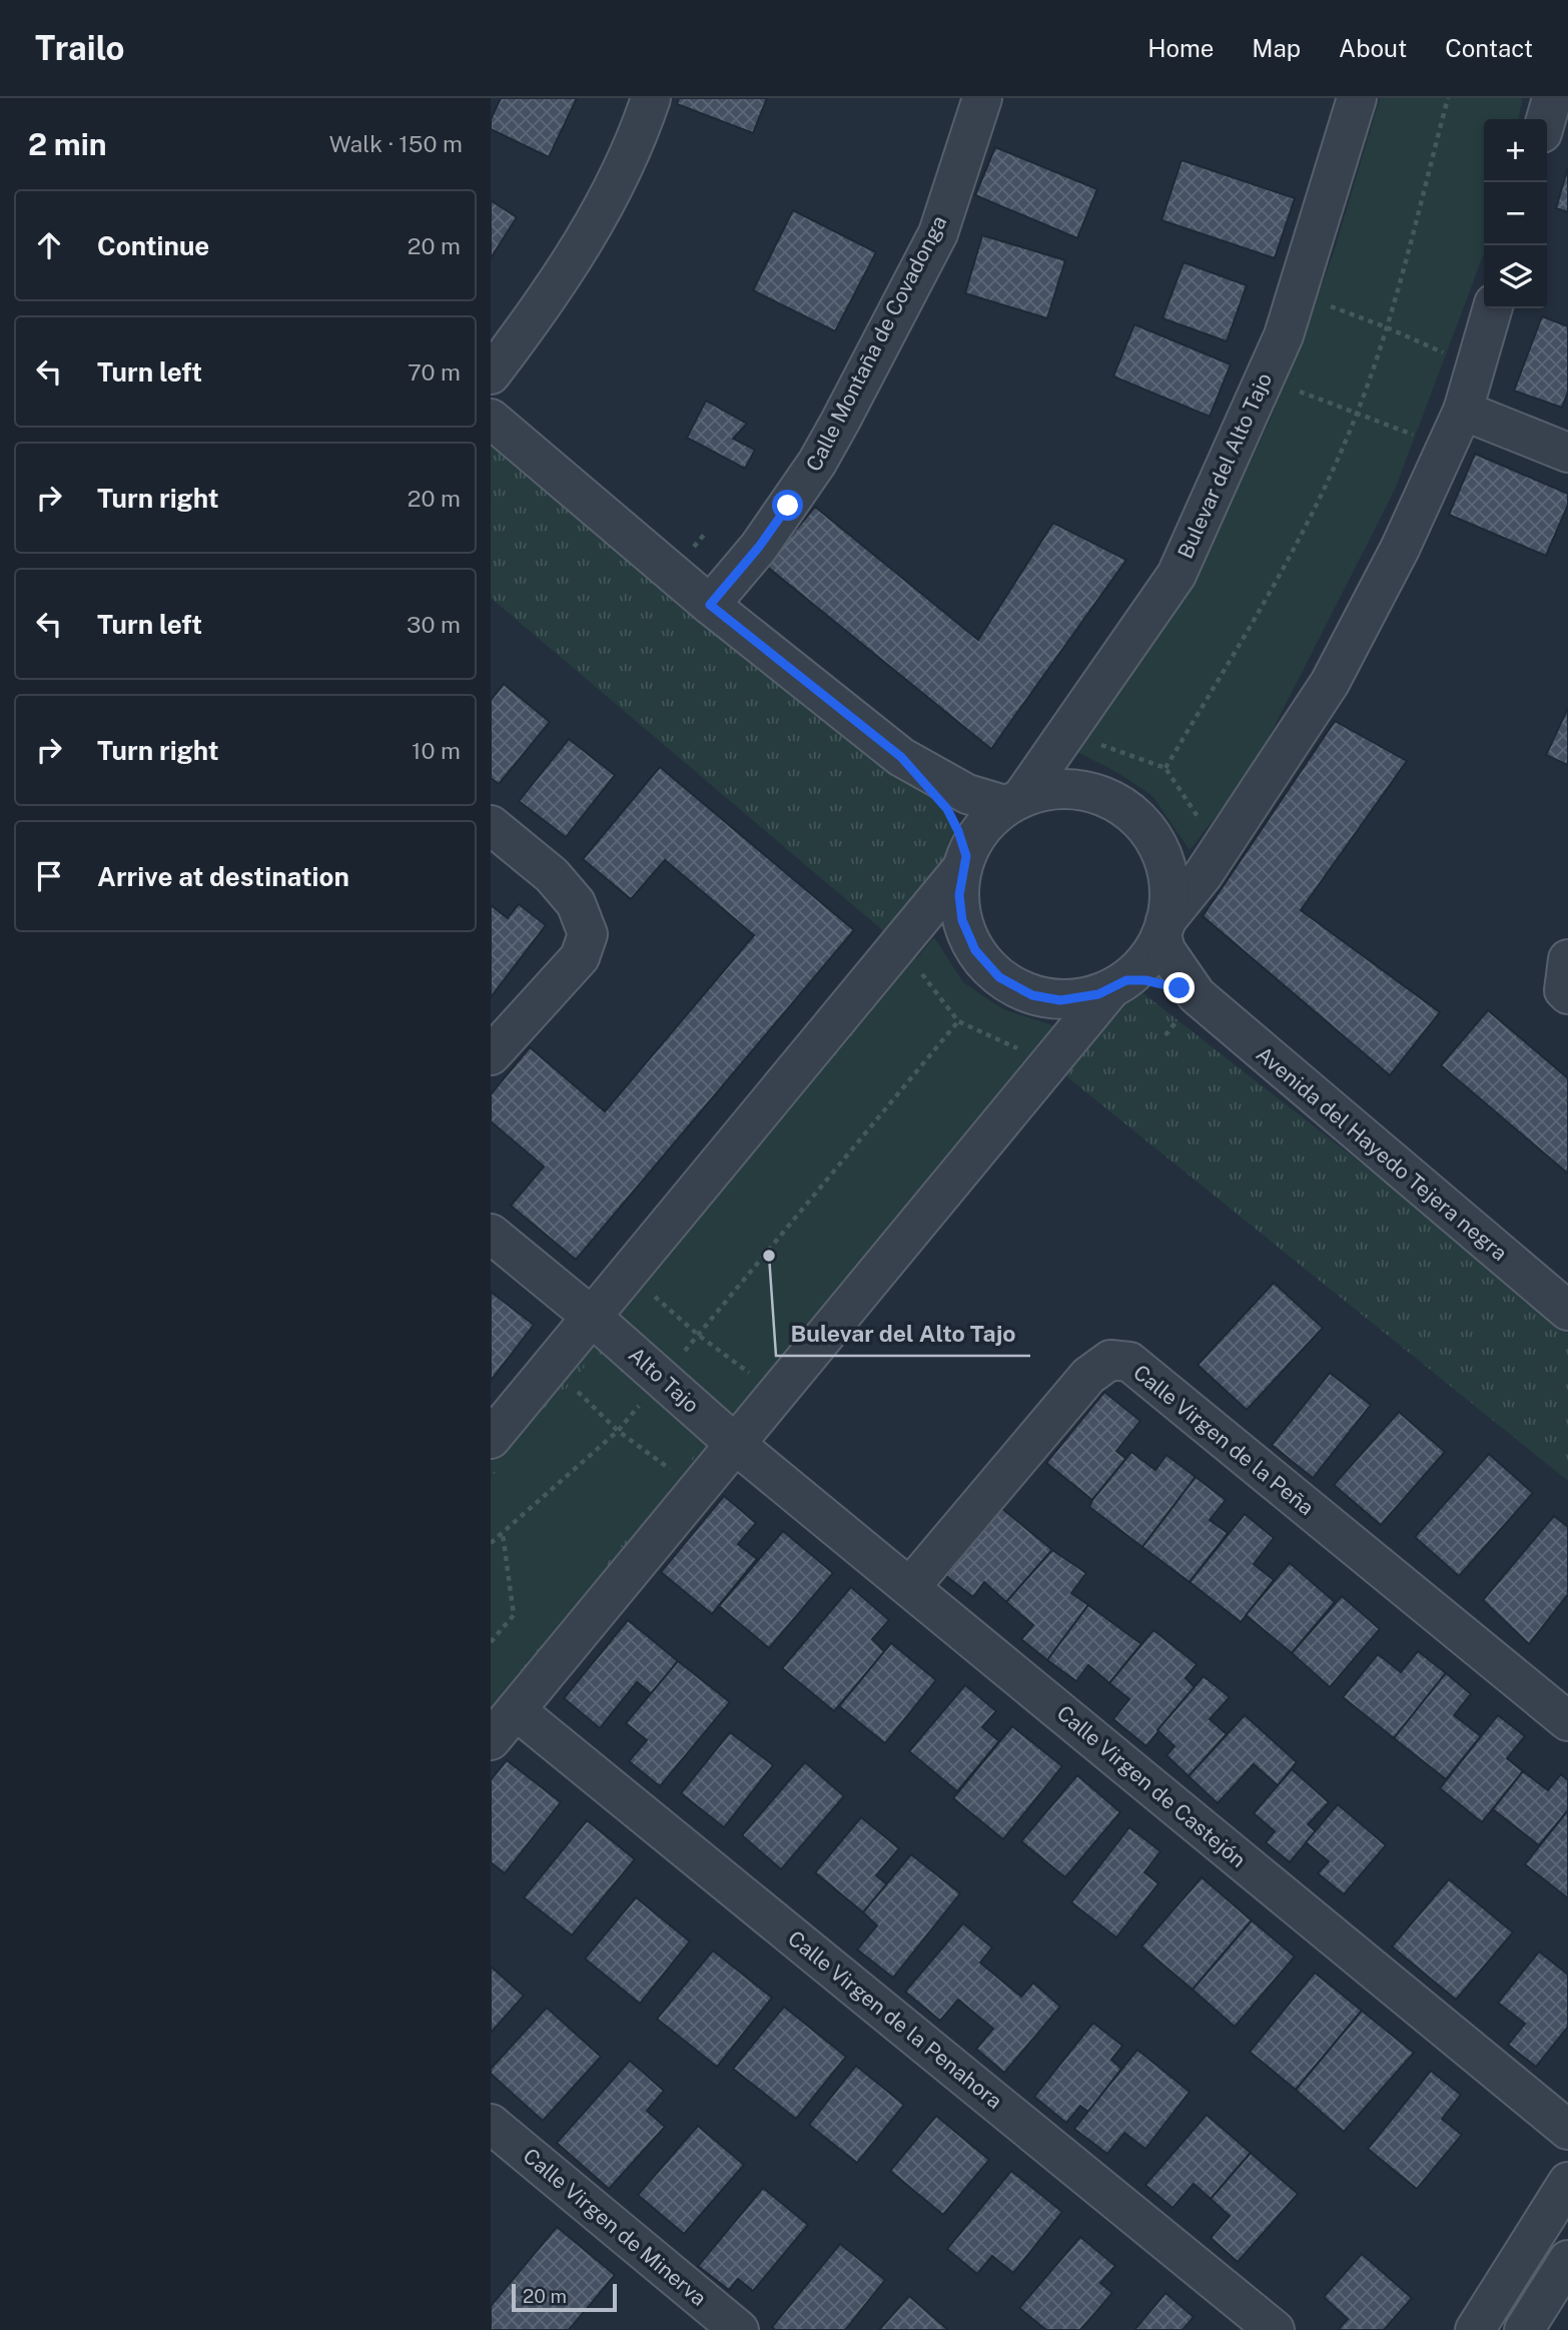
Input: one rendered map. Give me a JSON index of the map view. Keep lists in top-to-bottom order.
{
  "streets": {
    "street": [
      "Calle Montaña de Covadonga",
      "Bulevar del Alto Tajo",
      "Avenida del Hayedo Tejera negra",
      "Alto Tajo",
      "Calle Virgen de la Peña",
      "Calle Virgen de Castejón",
      "Calle Virgen de la Penahora",
      "Calle Virgen de Minerva"
    ]
  },
  "crossings": [
    ["Bulevar del Alto Tajo", "Avenida del Hayedo Tejera negra"],
    ["Alto Tajo", "Calle Virgen de Castejón"],
    ["Calle Virgen de la Peña", "Calle Virgen de Castejón"]
  ],
  "places": ["Bulevar del Alto Tajo"],
  "scale_bar": "20 m",
  "page": {
    "header": "Trailo",
    "nav": [
      "Home",
      "Map",
      "About",
      "Contact"
    ],
    "heading": ["2 min", "Walk · 150 m"],
    "map_buttons": ["+", "−"],
    "list": [
      ["Continue", "20 m"],
      ["Turn left", "70 m"],
      ["Turn right", "20 m"],
      ["Turn left", "30 m"],
      ["Turn right", "10 m"],
      "Arrive at destination"
    ],
    "scale": "20 m"
  }
}
